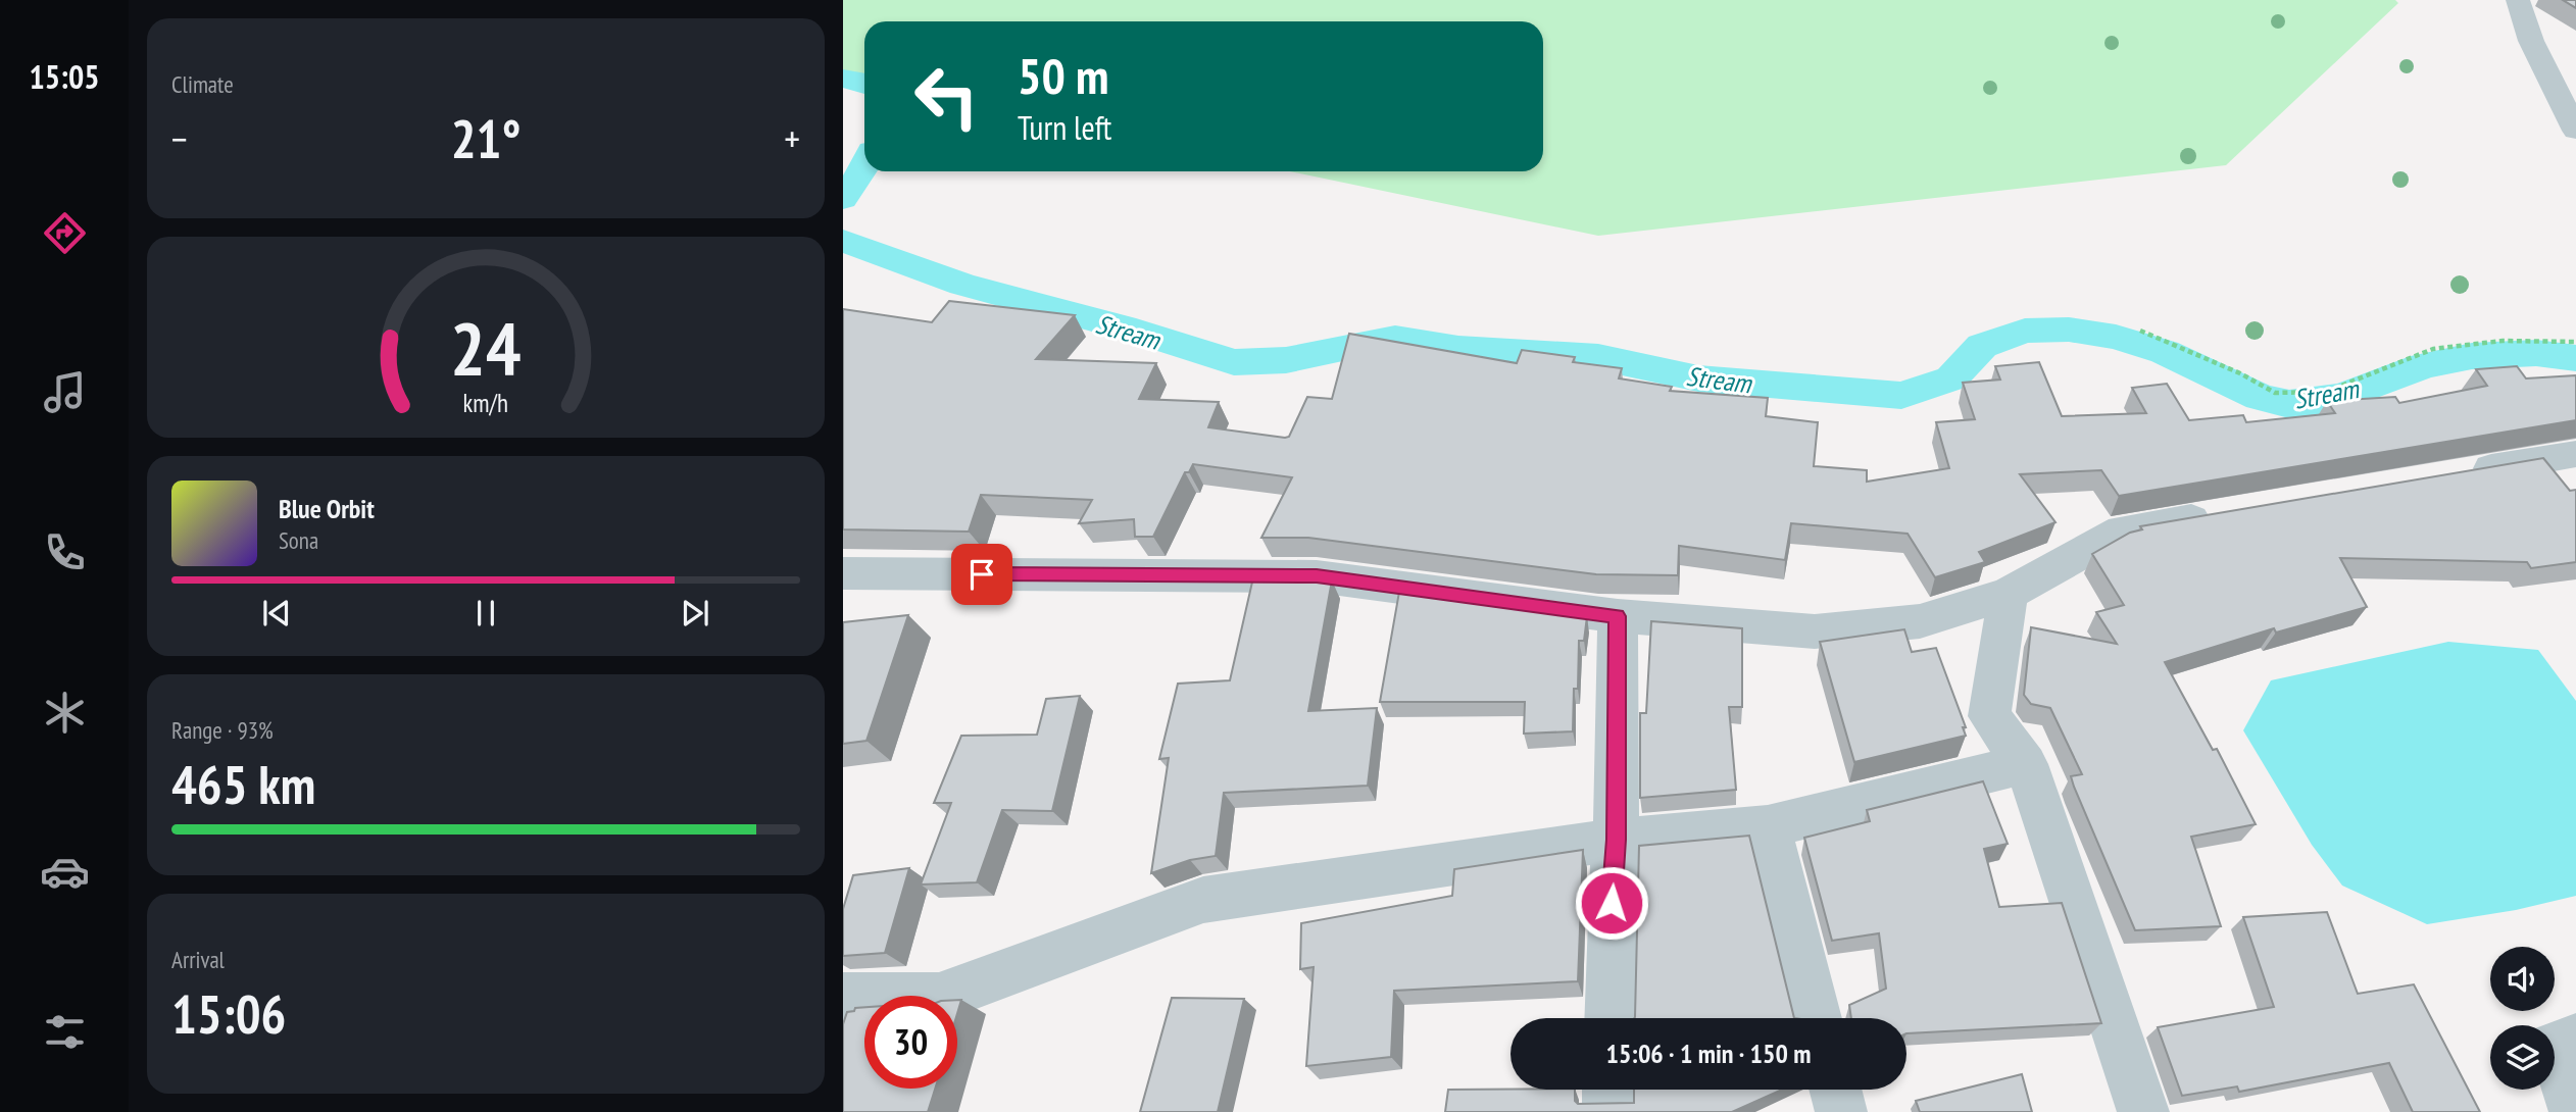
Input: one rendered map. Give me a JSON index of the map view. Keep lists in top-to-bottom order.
{
  "water": ["Stream"],
  "page": {
    "tabs": "15:05",
    "tile": [
      "Climate",
      ["Range · 93%", "465 km"],
      ["Arrival", "15:06"]
    ],
    "turn": ["50 m", "Turn left"],
    "heat": ["−", "21°", "+"],
    "song": ["Blue Orbit", "Sona"],
    "limit": "30",
    "trip": "15:06 · 1 min · 150 m",
    "gauge": ["24", "km/h"]
  }
}
